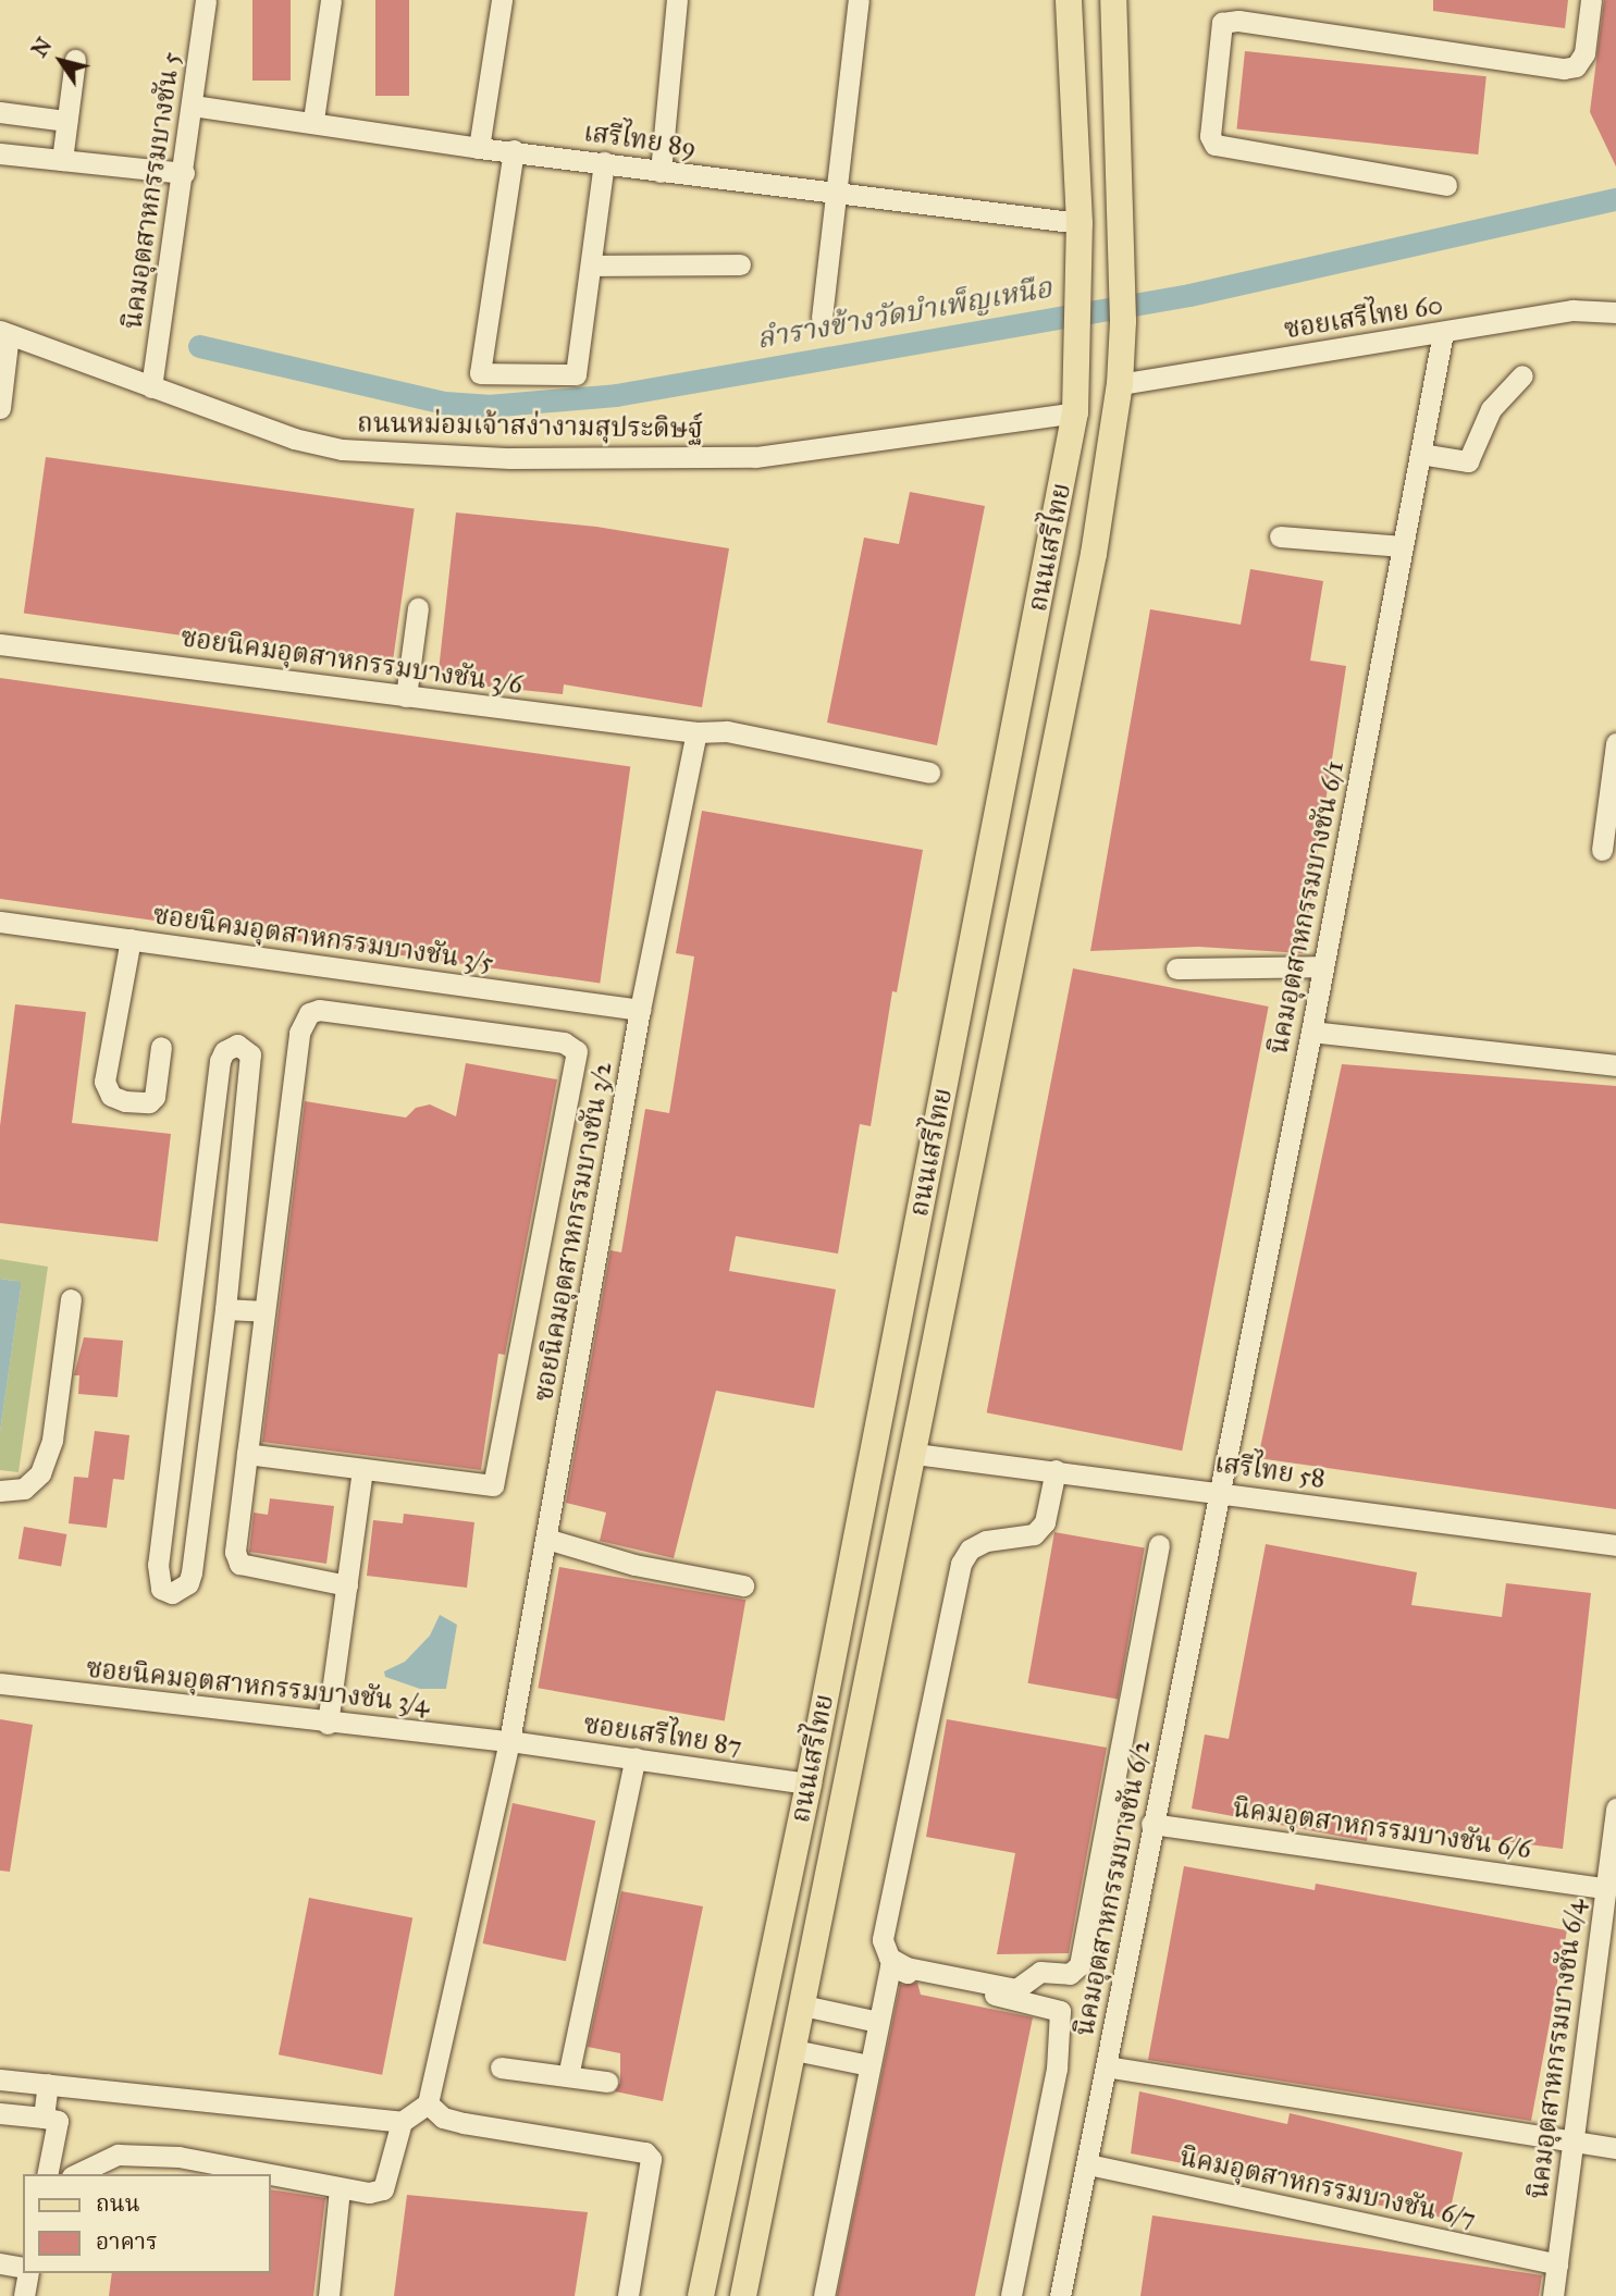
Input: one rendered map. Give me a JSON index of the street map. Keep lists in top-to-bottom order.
{
  "streets": {
    "main road": ["ถนนเสรีไทย"],
    "street": [
      "เสรีไทย 89",
      "นิคมอุตสาหกรรมบางชัน 5",
      "ซอยเสรีไทย 60",
      "ถนนหม่อมเจ้าสง่างามสุประดิษฐ์",
      "ซอยนิคมอุตสาหกรรมบางชัน 3/6",
      "นิคมอุตสาหกรรมบางชัน 6/1",
      "ซอยนิคมอุตสาหกรรมบางชัน 3/5",
      "ซอยนิคมอุตสาหกรรมบางชัน 3/2",
      "เสรีไทย 58",
      "ซอยนิคมอุตสาหกรรมบางชัน 3/4",
      "ซอยเสรีไทย 87",
      "นิคมอุตสาหกรรมบางชัน 6/6",
      "นิคมอุตสาหกรรมบางชัน 6/2",
      "นิคมอุตสาหกรรมบางชัน 6/4",
      "นิคมอุตสาหกรรมบางชัน 6/7"
    ]
  },
  "crossings": [
    ["เสรีไทย 89", "นิคมอุตสาหกรรมบางชัน 5"],
    ["เสรีไทย 89", "ถนนเสรีไทย"],
    ["นิคมอุตสาหกรรมบางชัน 5", "ถนนหม่อมเจ้าสง่างามสุประดิษฐ์"],
    ["ซอยเสรีไทย 60", "ถนนเสรีไทย"],
    ["ซอยเสรีไทย 60", "นิคมอุตสาหกรรมบางชัน 6/1"],
    ["ถนนหม่อมเจ้าสง่างามสุประดิษฐ์", "ถนนเสรีไทย"],
    ["ถนนเสรีไทย", "เสรีไทย 58"],
    ["ถนนเสรีไทย", "ซอยเสรีไทย 87"],
    ["ซอยนิคมอุตสาหกรรมบางชัน 3/6", "ซอยนิคมอุตสาหกรรมบางชัน 3/2"],
    ["นิคมอุตสาหกรรมบางชัน 6/1", "เสรีไทย 58"],
    ["นิคมอุตสาหกรรมบางชัน 6/1", "นิคมอุตสาหกรรมบางชัน 6/2"],
    ["ซอยนิคมอุตสาหกรรมบางชัน 3/5", "ซอยนิคมอุตสาหกรรมบางชัน 3/2"],
    ["ซอยนิคมอุตสาหกรรมบางชัน 3/2", "ซอยนิคมอุตสาหกรรมบางชัน 3/4"],
    ["ซอยนิคมอุตสาหกรรมบางชัน 3/2", "ซอยเสรีไทย 87"],
    ["เสรีไทย 58", "นิคมอุตสาหกรรมบางชัน 6/2"],
    ["ซอยนิคมอุตสาหกรรมบางชัน 3/4", "ซอยเสรีไทย 87"],
    ["นิคมอุตสาหกรรมบางชัน 6/6", "นิคมอุตสาหกรรมบางชัน 6/2"],
    ["นิคมอุตสาหกรรมบางชัน 6/6", "นิคมอุตสาหกรรมบางชัน 6/4"],
    ["นิคมอุตสาหกรรมบางชัน 6/2", "นิคมอุตสาหกรรมบางชัน 6/7"],
    ["นิคมอุตสาหกรรมบางชัน 6/4", "นิคมอุตสาหกรรมบางชัน 6/7"]
  ],
  "water": ["ลำรางข้างวัดบำเพ็ญเหนือ"],
  "legend": ["ถนน", "อาคาร"],
  "north": "top left"
}
